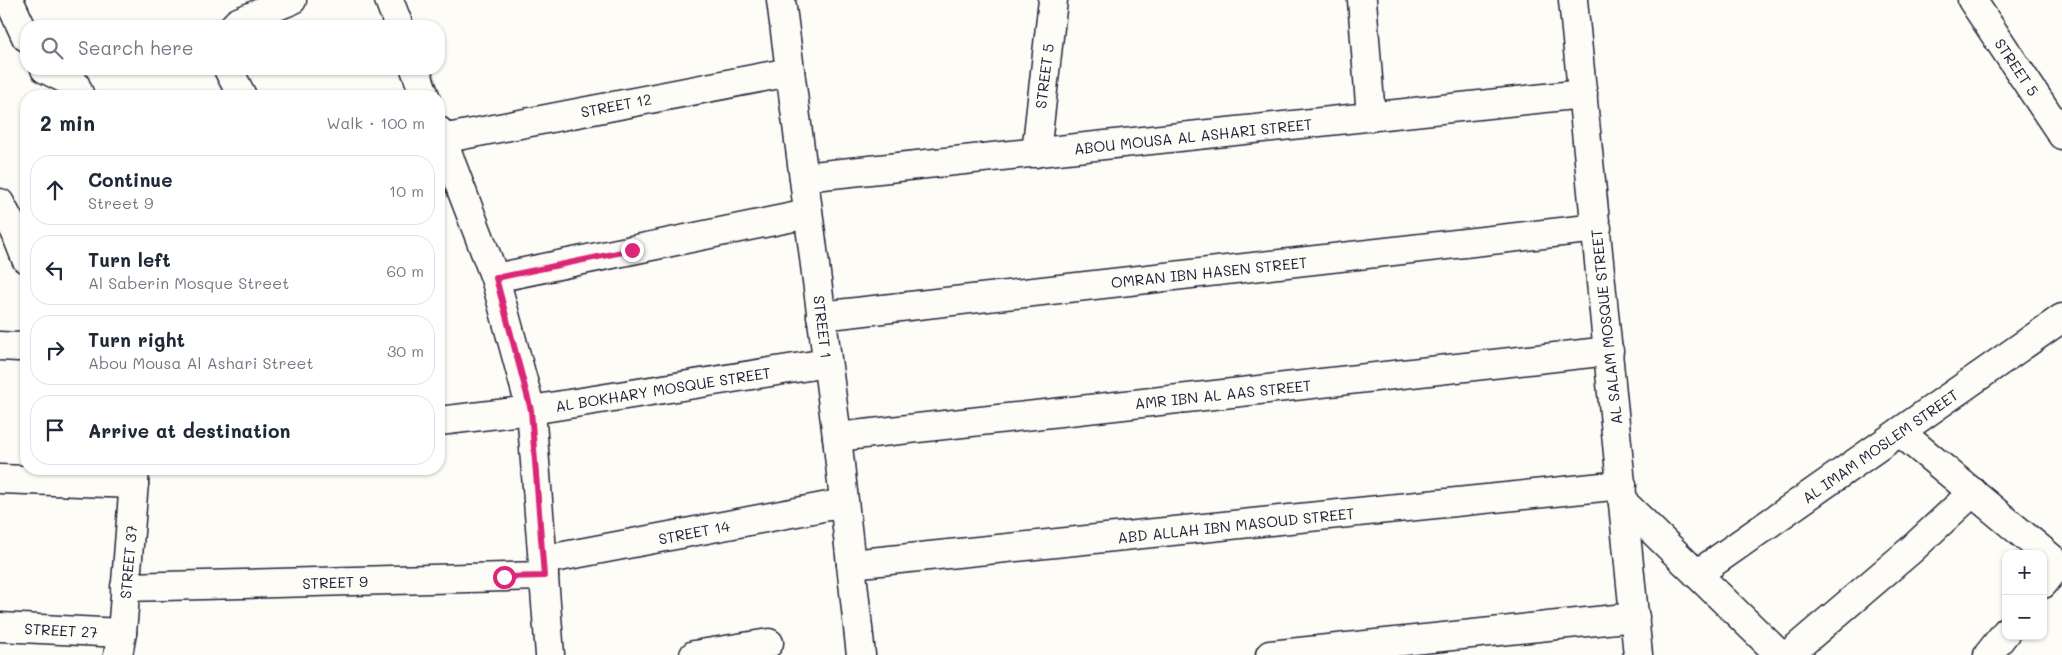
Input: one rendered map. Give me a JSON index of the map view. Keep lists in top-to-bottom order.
{
  "streets": {
    "street": [
      "STREET 5",
      "STREET 12",
      "ABOU MOUSA AL ASHARI STREET",
      "OMRAN IBN HASEN STREET",
      "STREET 1",
      "AL SALAM MOSQUE STREET",
      "AL BOKHARY MOSQUE STREET",
      "AMR IBN AL AAS STREET",
      "AL IMAM MOSLEM STREET",
      "ABD ALLAH IBN MASOUD STREET",
      "STREET 14",
      "STREET 37",
      "STREET 9",
      "STREET 27"
    ]
  },
  "crossings": [
    ["STREET 5", "ABOU MOUSA AL ASHARI STREET"],
    ["STREET 12", "STREET 1"],
    ["ABOU MOUSA AL ASHARI STREET", "STREET 1"],
    ["ABOU MOUSA AL ASHARI STREET", "AL SALAM MOSQUE STREET"],
    ["OMRAN IBN HASEN STREET", "STREET 1"],
    ["OMRAN IBN HASEN STREET", "AL SALAM MOSQUE STREET"],
    ["STREET 1", "AL BOKHARY MOSQUE STREET"],
    ["STREET 1", "AMR IBN AL AAS STREET"],
    ["STREET 1", "ABD ALLAH IBN MASOUD STREET"],
    ["STREET 1", "STREET 14"],
    ["AL SALAM MOSQUE STREET", "AMR IBN AL AAS STREET"],
    ["AL SALAM MOSQUE STREET", "ABD ALLAH IBN MASOUD STREET"],
    ["STREET 14", "STREET 9"],
    ["STREET 37", "STREET 9"],
    ["STREET 37", "STREET 27"]
  ],
  "page": {
    "search": "Search here",
    "heading": ["2 min", "Walk · 100 m"],
    "list": [
      ["Continue", "Street 9", "10 m"],
      ["Turn left", "Al Saberin Mosque Street", "60 m"],
      ["Turn right", "Abou Mousa Al Ashari Street", "30 m"],
      "Arrive at destination"
    ],
    "map_buttons": ["+", "−"]
  }
}
